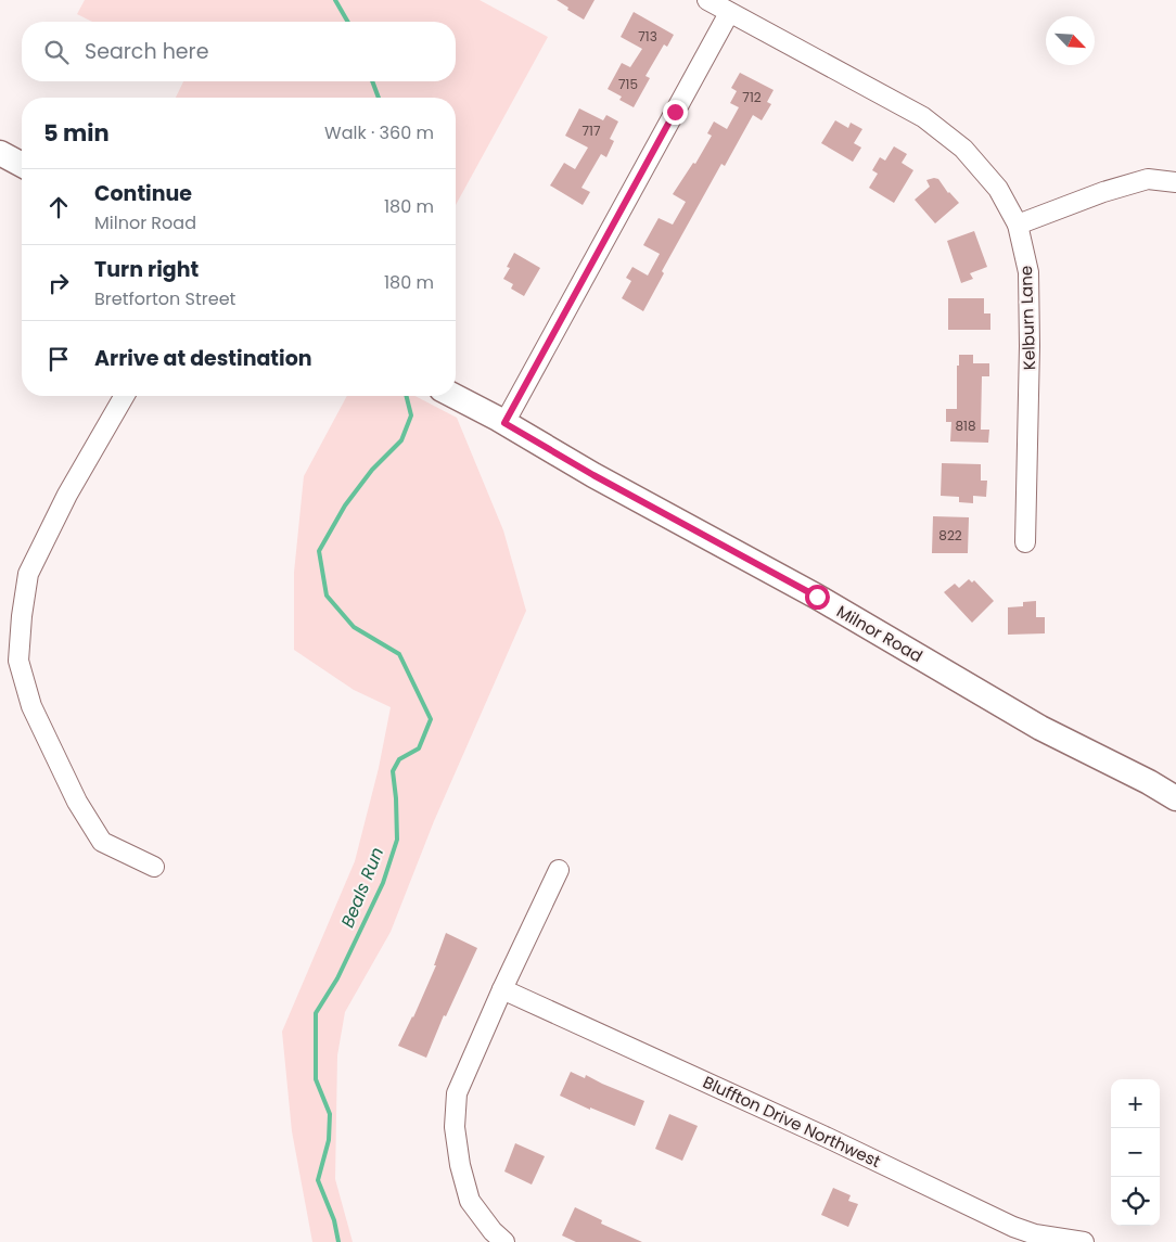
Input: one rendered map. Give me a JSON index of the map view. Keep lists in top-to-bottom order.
{
  "streets": {
    "main road": ["Milnor Road"],
    "street": ["Kelburn Lane", "Bluffton Drive Northwest"]
  },
  "water": ["Beals Run"],
  "house_numbers": [
    "713",
    "715",
    "712",
    "717",
    "818",
    "822"
  ],
  "north": "bottom right",
  "page": {
    "search": "Search here",
    "heading": ["5 min", "Walk · 360 m"],
    "list": [
      ["Continue", "Milnor Road", "180 m"],
      ["Turn right", "Bretforton Street", "180 m"],
      "Arrive at destination"
    ],
    "map_buttons": ["+", "−"]
  }
}
